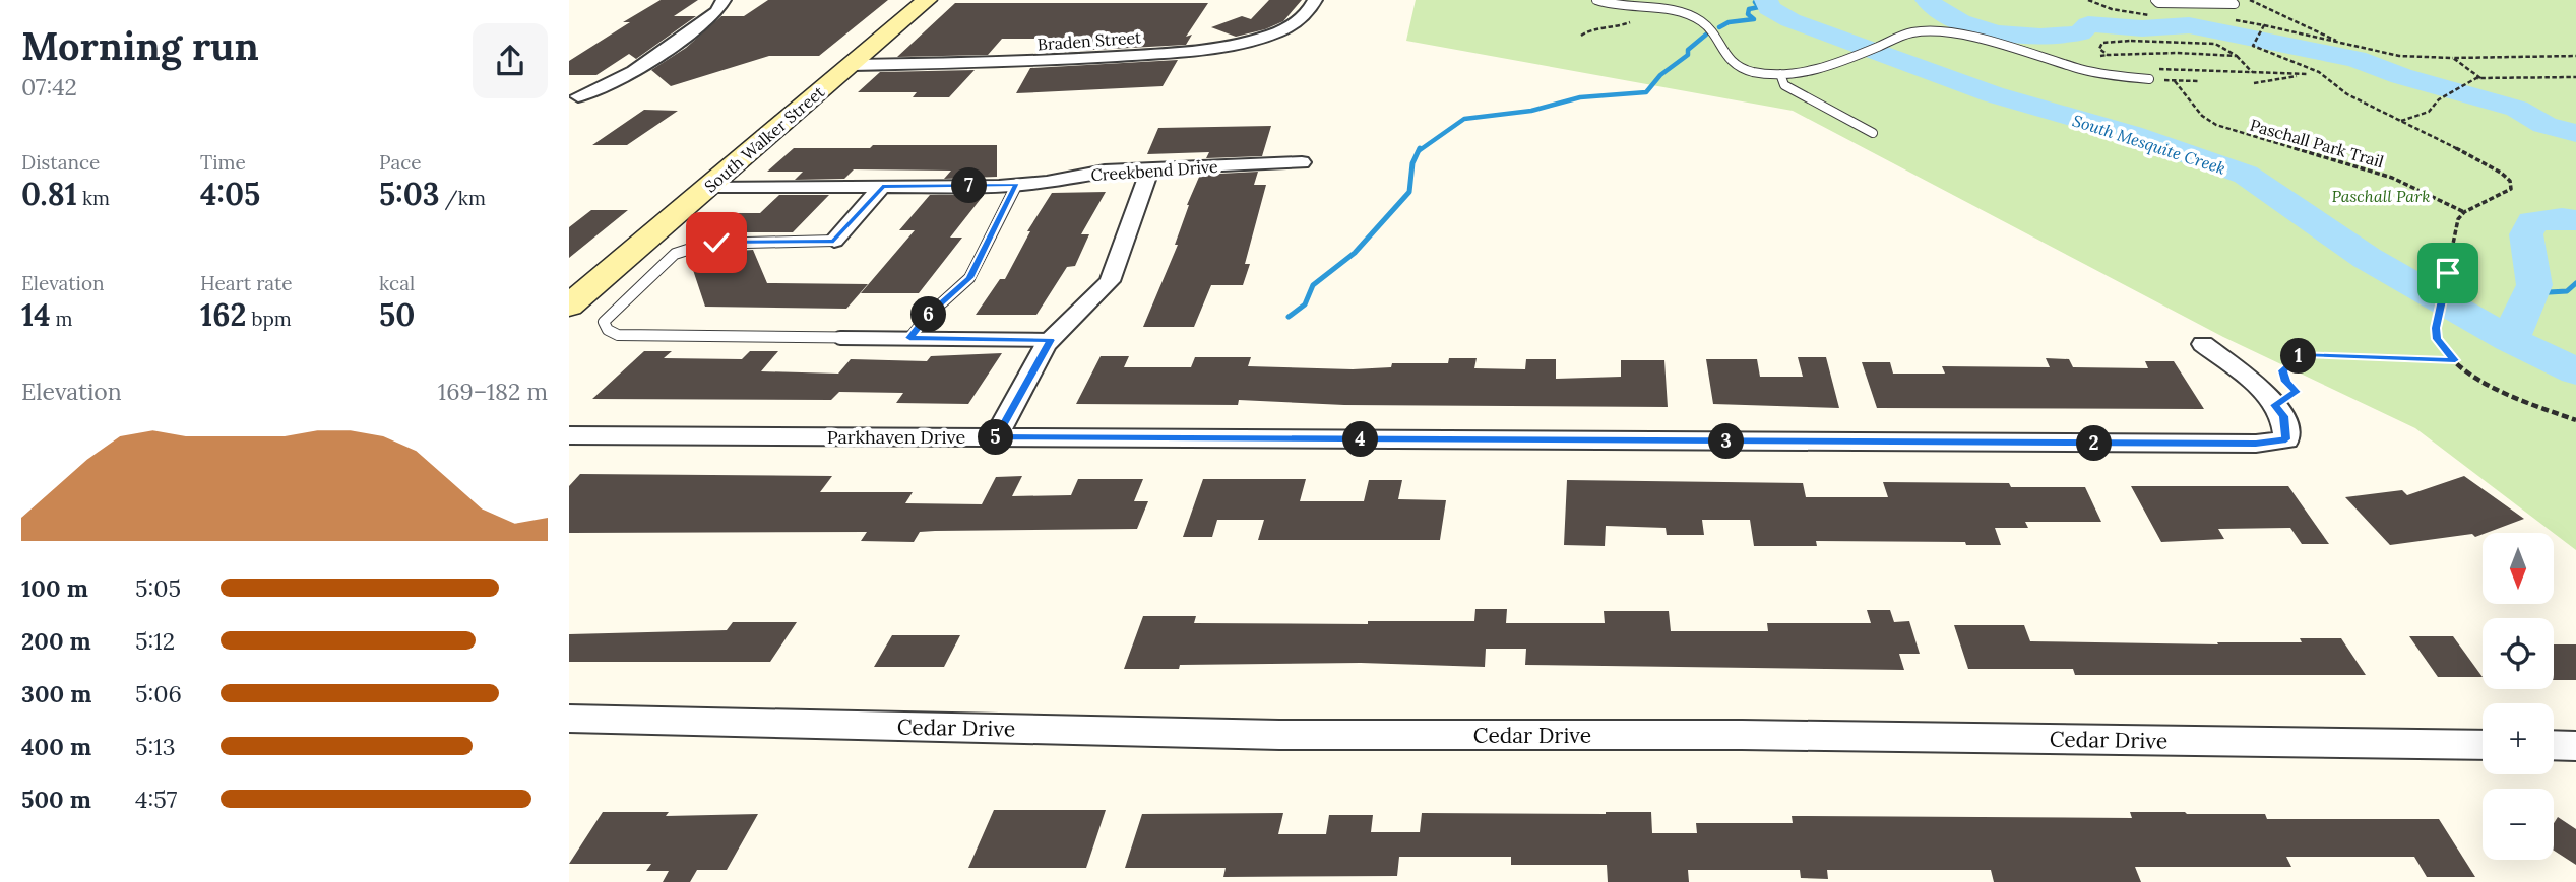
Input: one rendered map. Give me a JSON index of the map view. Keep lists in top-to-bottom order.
{
  "streets": {
    "street": [
      "Braden Street",
      "South Walker Street",
      "Creekbend Drive",
      "Parkhaven Drive",
      "Cedar Drive"
    ],
    "path": ["Paschall Park Trail"]
  },
  "crossings": [
    ["Braden Street", "South Walker Street"],
    ["South Walker Street", "Creekbend Drive"]
  ],
  "water": ["South Mesquite Creek"],
  "parks": ["Paschall Park"],
  "north": "bottom",
  "page": {
    "heading": ["Morning run", "07:42"],
    "stats": [
      ["Distance", "0.81 km"],
      ["Time", "4:05"],
      ["Pace", "5:03 /km"],
      ["Elevation", "14 m"],
      ["Heart rate", "162 bpm"],
      ["kcal", "50"]
    ],
    "pins": [
      "7",
      "6",
      "1",
      "5",
      "4",
      "3",
      "2"
    ],
    "chart": ["Elevation", "169–182 m"],
    "map_buttons": ["+", "−"],
    "list": [
      {
        "name": "100 m",
        "note": "5:05"
      },
      {
        "name": "200 m",
        "note": "5:12"
      },
      {
        "name": "300 m",
        "note": "5:06"
      },
      {
        "name": "400 m",
        "note": "5:13"
      },
      {
        "name": "500 m",
        "note": "4:57"
      }
    ]
  }
}
